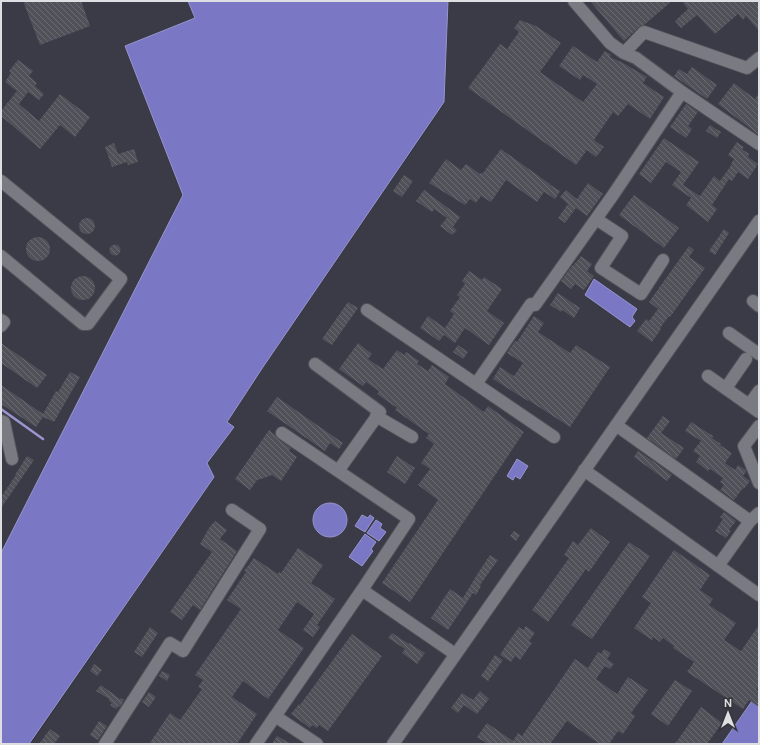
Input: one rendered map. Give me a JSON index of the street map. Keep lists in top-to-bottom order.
{
  "north": "top"
}
